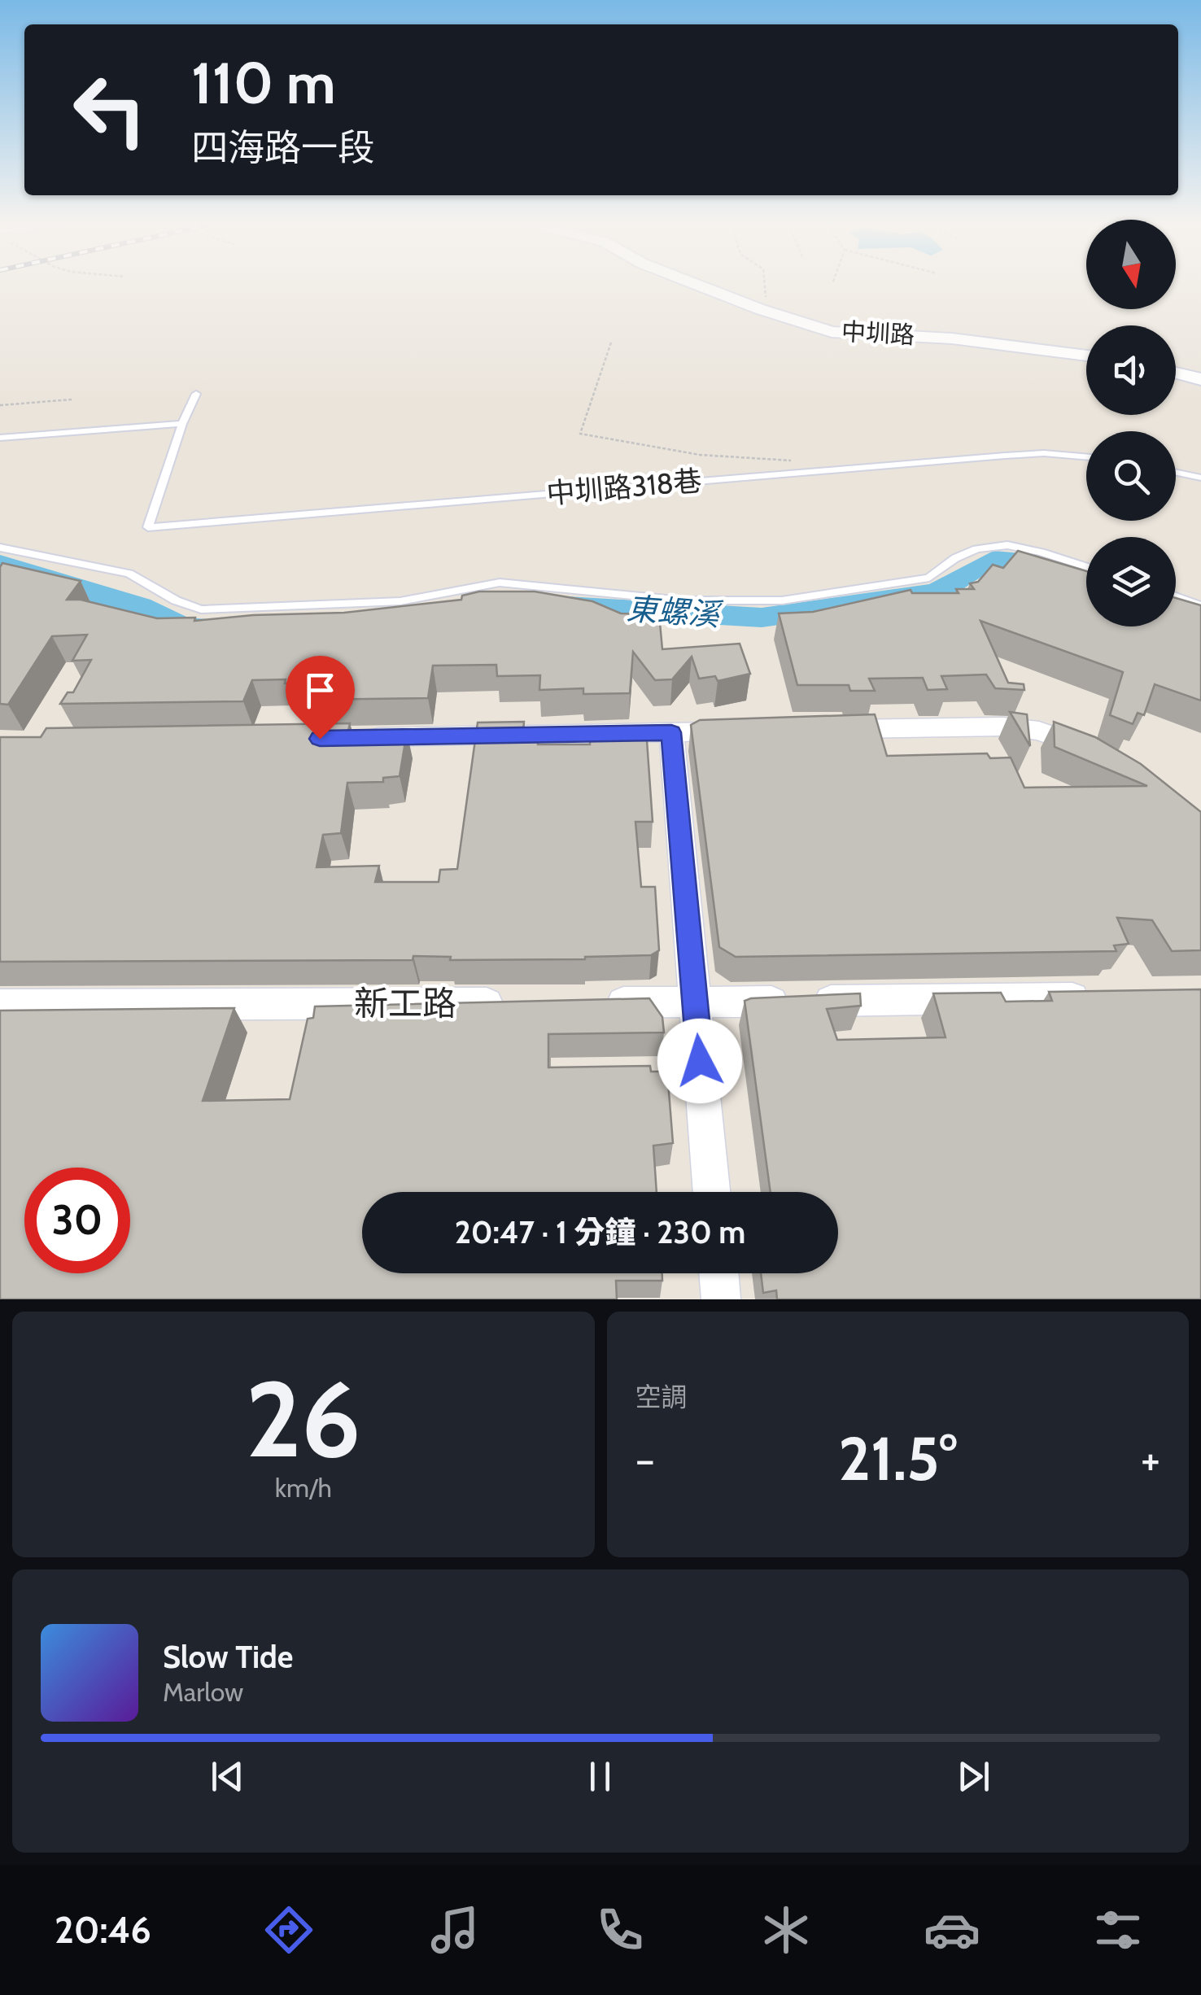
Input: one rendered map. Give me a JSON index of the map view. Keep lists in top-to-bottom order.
{
  "streets": {
    "street": ["中圳路", "新工路"],
    "lane": ["中圳路318巷"]
  },
  "water": ["東螺溪"],
  "north": "bottom",
  "page": {
    "turn": ["110 m", "四海路一段"],
    "limit": "30",
    "trip": "20:47 · 1 分鐘 · 230 m",
    "tile": [
      ["26", "km/h"],
      "空調"
    ],
    "heat": ["−", "21.5°", "+"],
    "song": ["Slow Tide", "Marlow"],
    "tabs": "20:46"
  }
}
